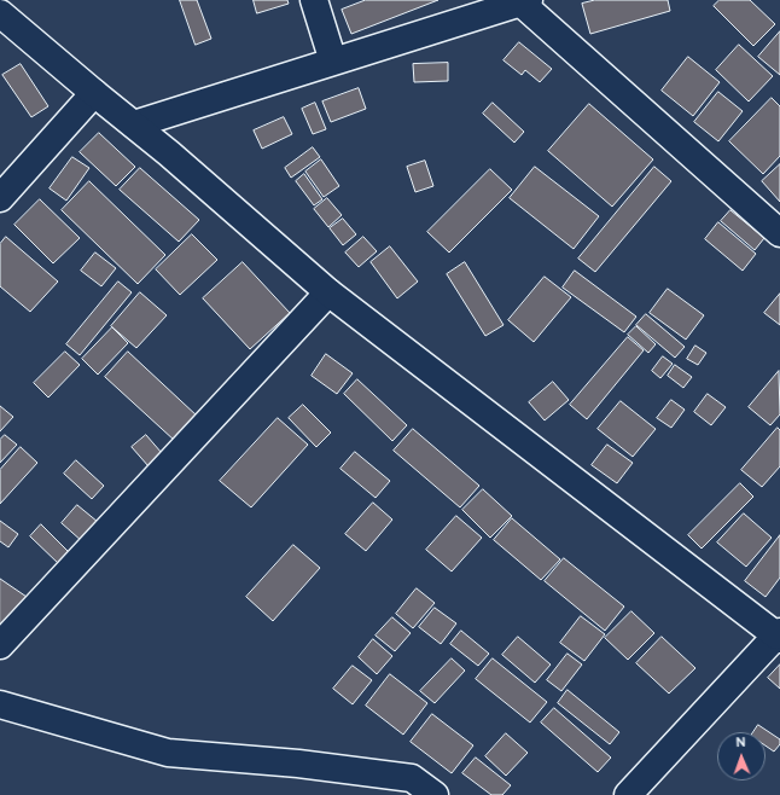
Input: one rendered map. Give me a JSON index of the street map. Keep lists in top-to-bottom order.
{
  "north": "top"
}
